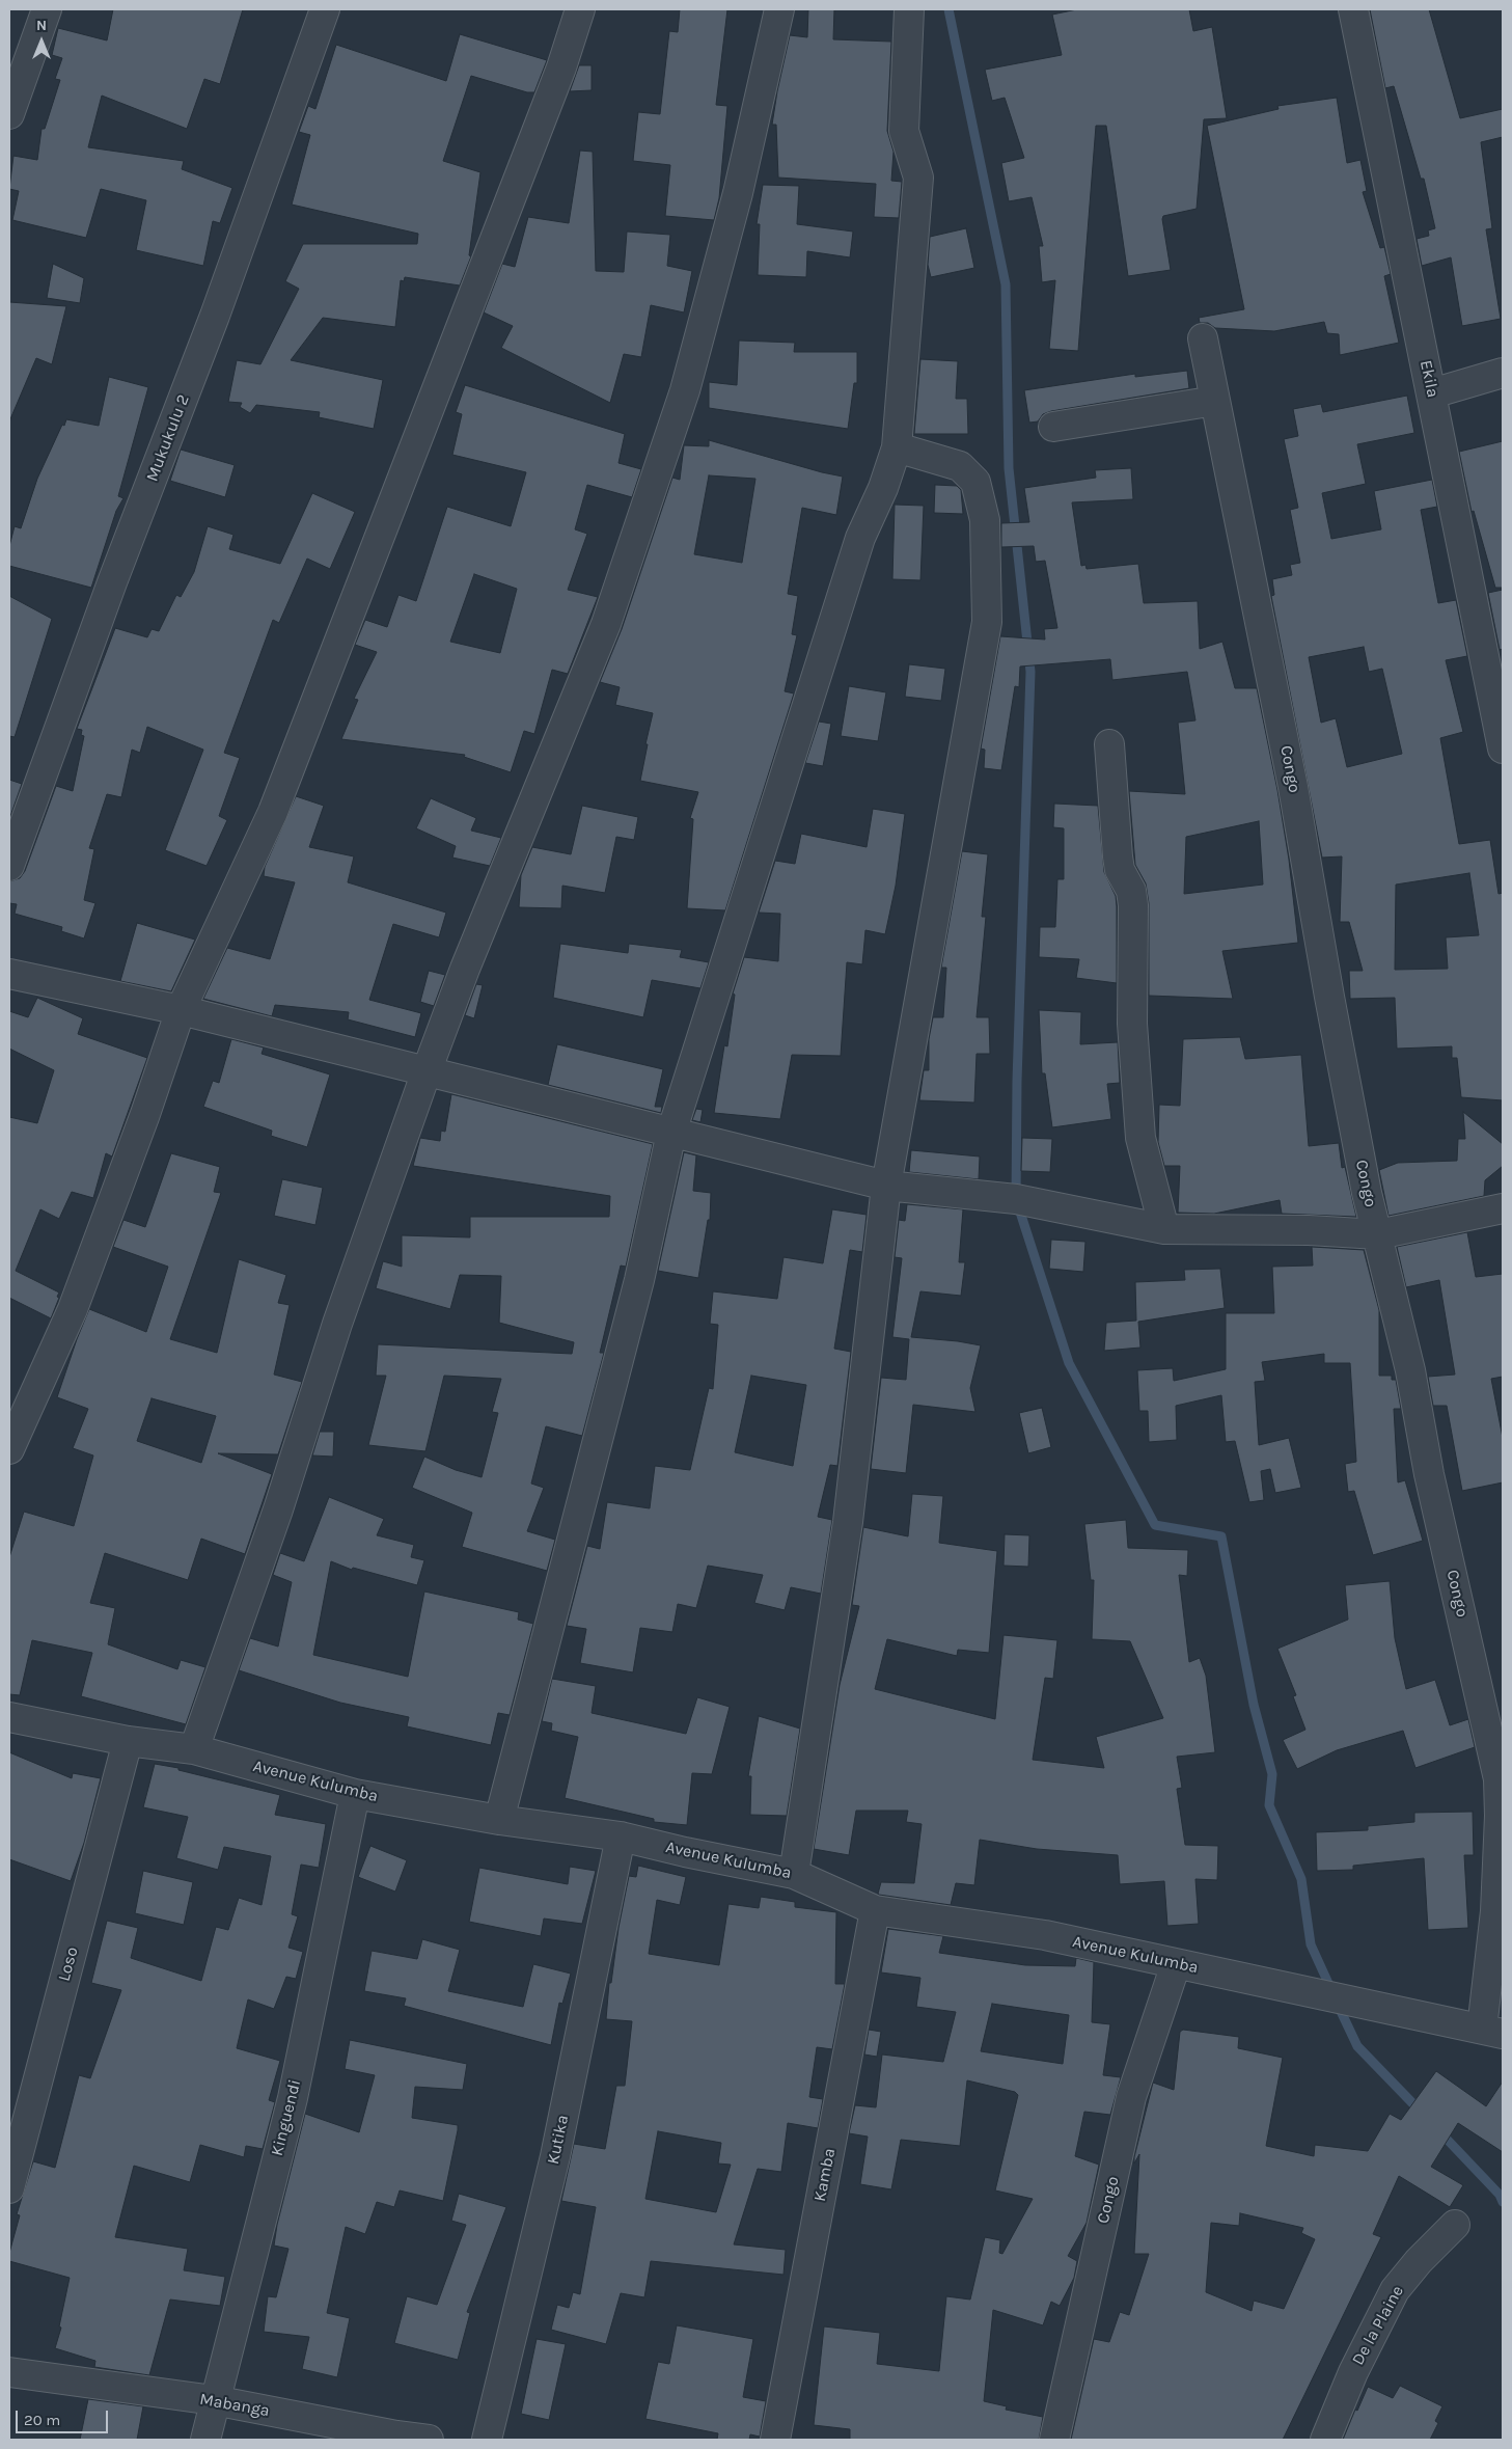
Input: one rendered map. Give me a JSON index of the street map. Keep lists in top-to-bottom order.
{
  "streets": {
    "street": [
      "Ekila",
      "Mukukulu 2",
      "Congo",
      "Avenue Kulumba",
      "Loso",
      "Kinguendi",
      "Kutika",
      "Kamba",
      "De la Plaine",
      "Mabanga"
    ]
  },
  "crossings": [
    ["Congo", "Avenue Kulumba"],
    ["Avenue Kulumba", "Loso"],
    ["Avenue Kulumba", "Kinguendi"],
    ["Avenue Kulumba", "Kutika"],
    ["Avenue Kulumba", "Kamba"],
    ["Kinguendi", "Mabanga"]
  ],
  "scale_bar": "20 m",
  "north": "top"
}
